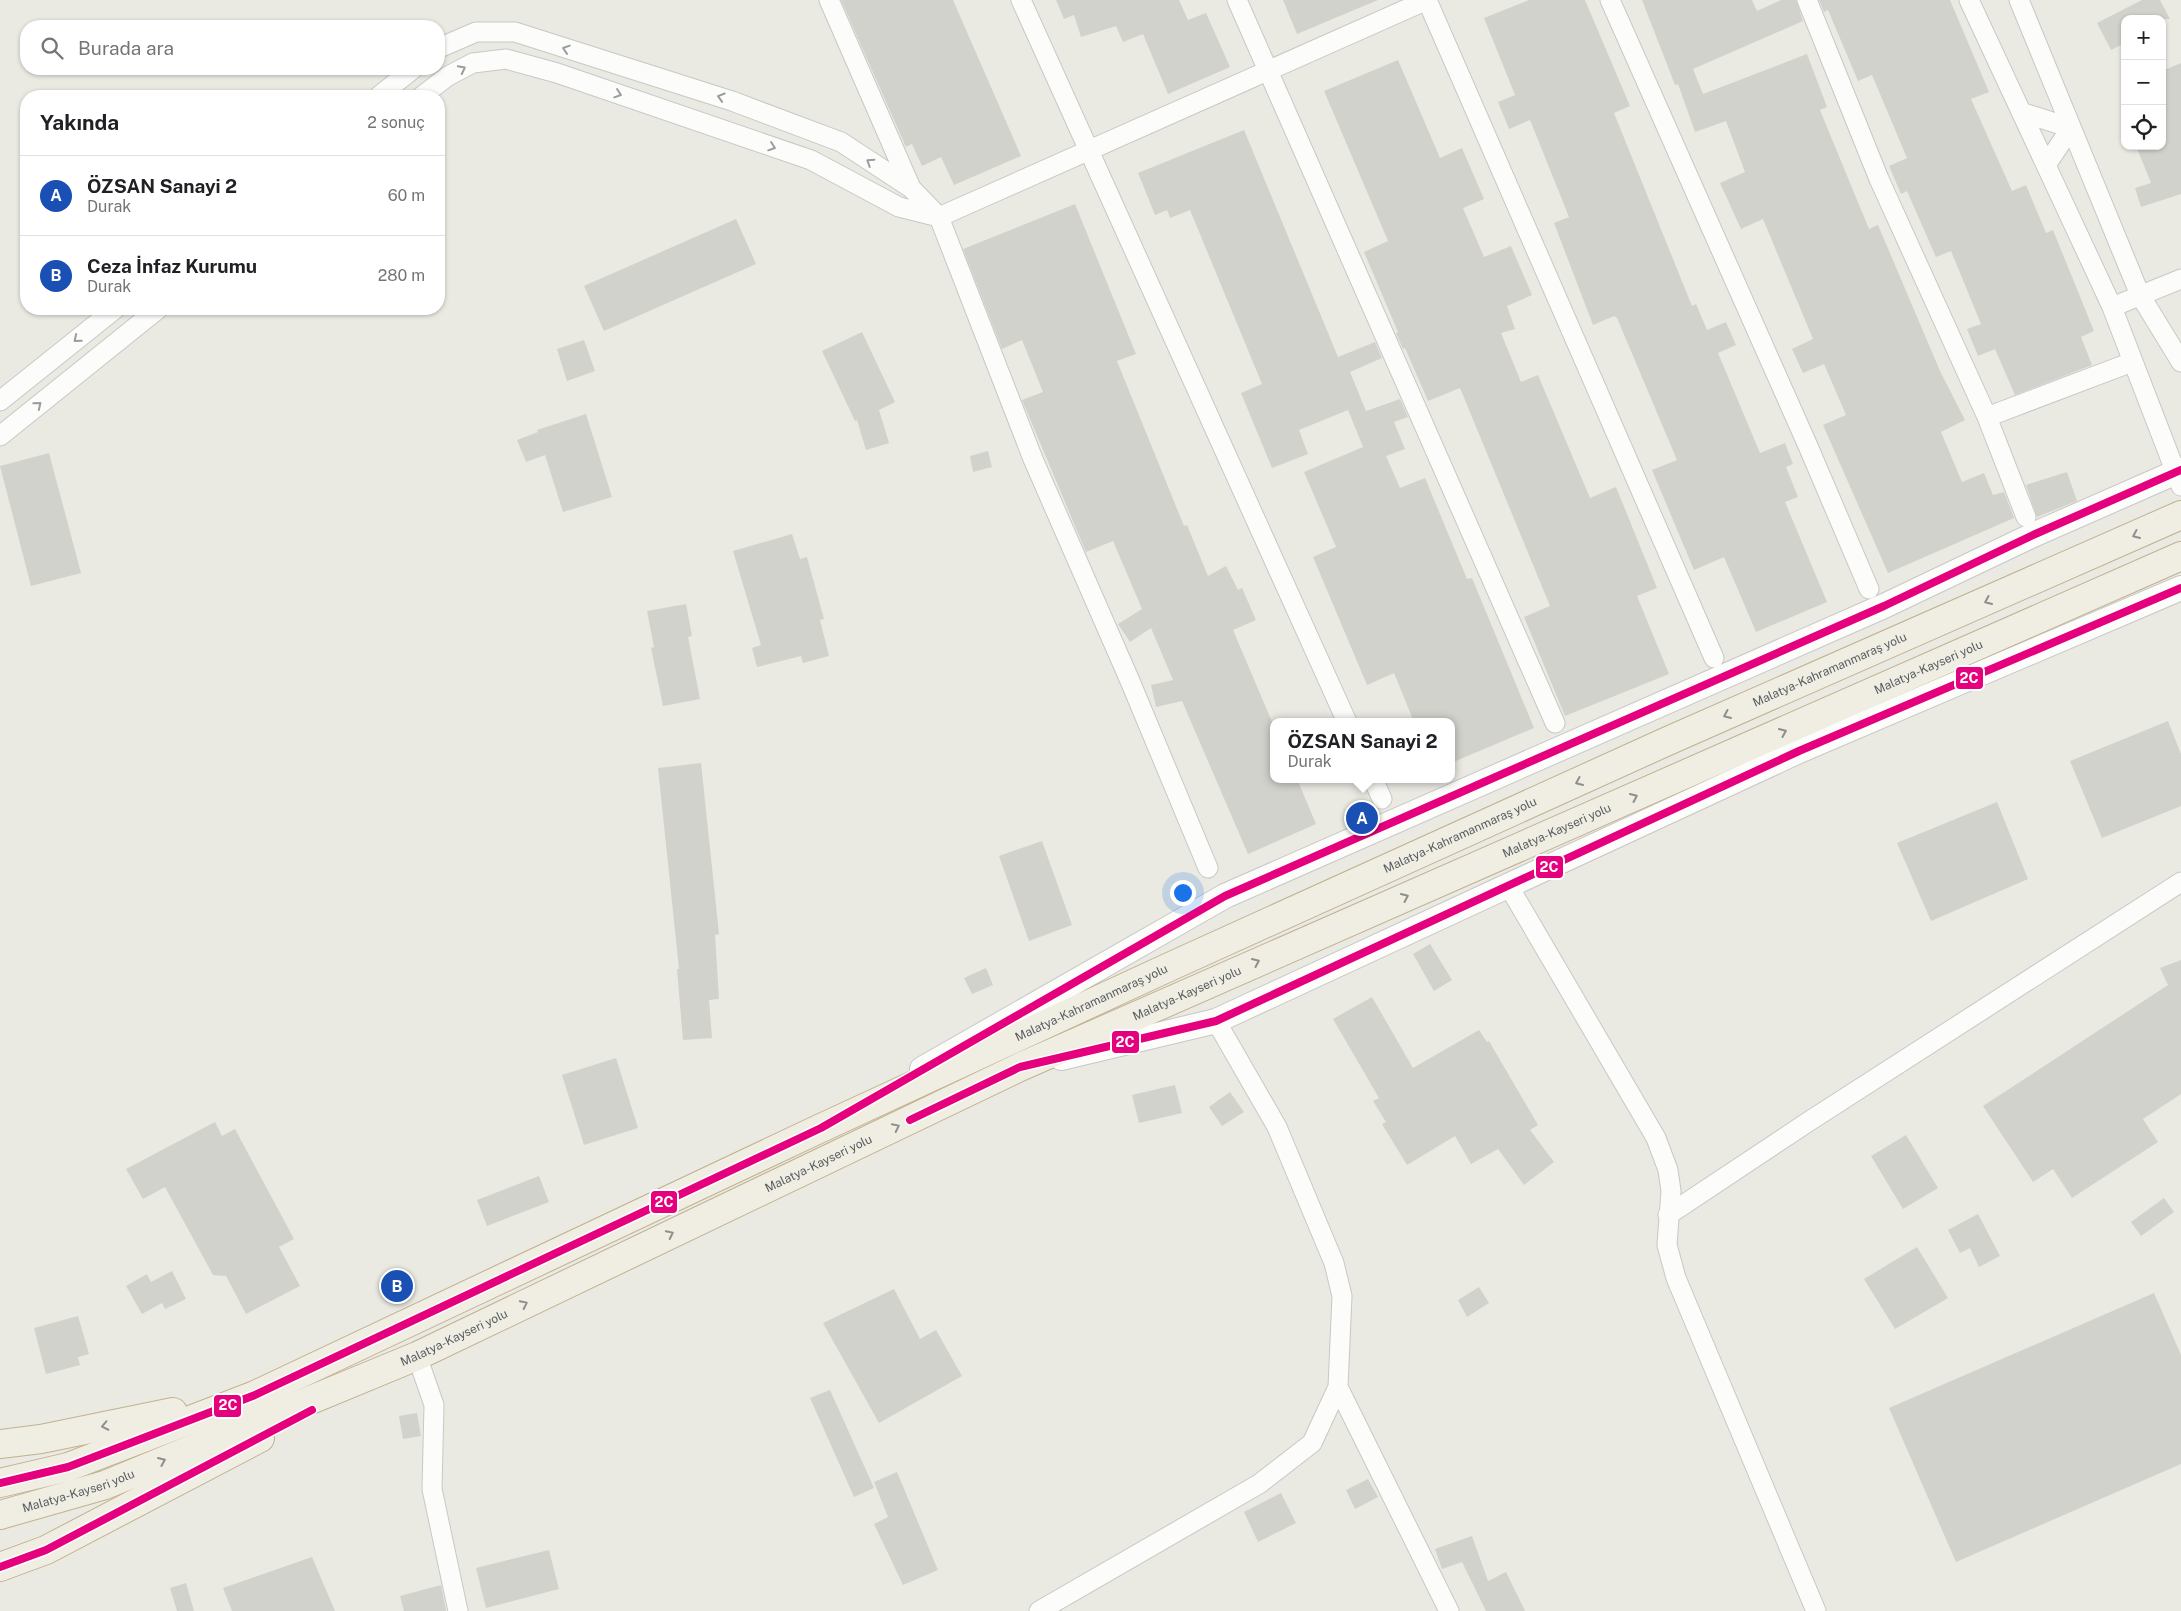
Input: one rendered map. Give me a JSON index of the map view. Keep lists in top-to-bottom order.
{
  "streets": {
    "highway": ["Malatya-Kayseri yolu", "Malatya-Kahramanmaraş yolu"]
  },
  "one_way": ["Malatya-Kayseri yolu", "Malatya-Kahramanmaraş yolu"],
  "lines": ["transit line 2C"],
  "page": {
    "map_buttons": ["+", "−"],
    "search": "Burada ara",
    "heading": ["Yakında", "2 sonuç"],
    "list": [
      {
        "mark": "A",
        "name": "ÖZSAN Sanayi 2",
        "note": "Durak",
        "value": "60 m"
      },
      {
        "mark": "B",
        "name": "Ceza İnfaz Kurumu",
        "note": "Durak",
        "value": "280 m"
      }
    ],
    "popup": ["ÖZSAN Sanayi 2", "Durak"],
    "pins": ["A", "B"]
  }
}
